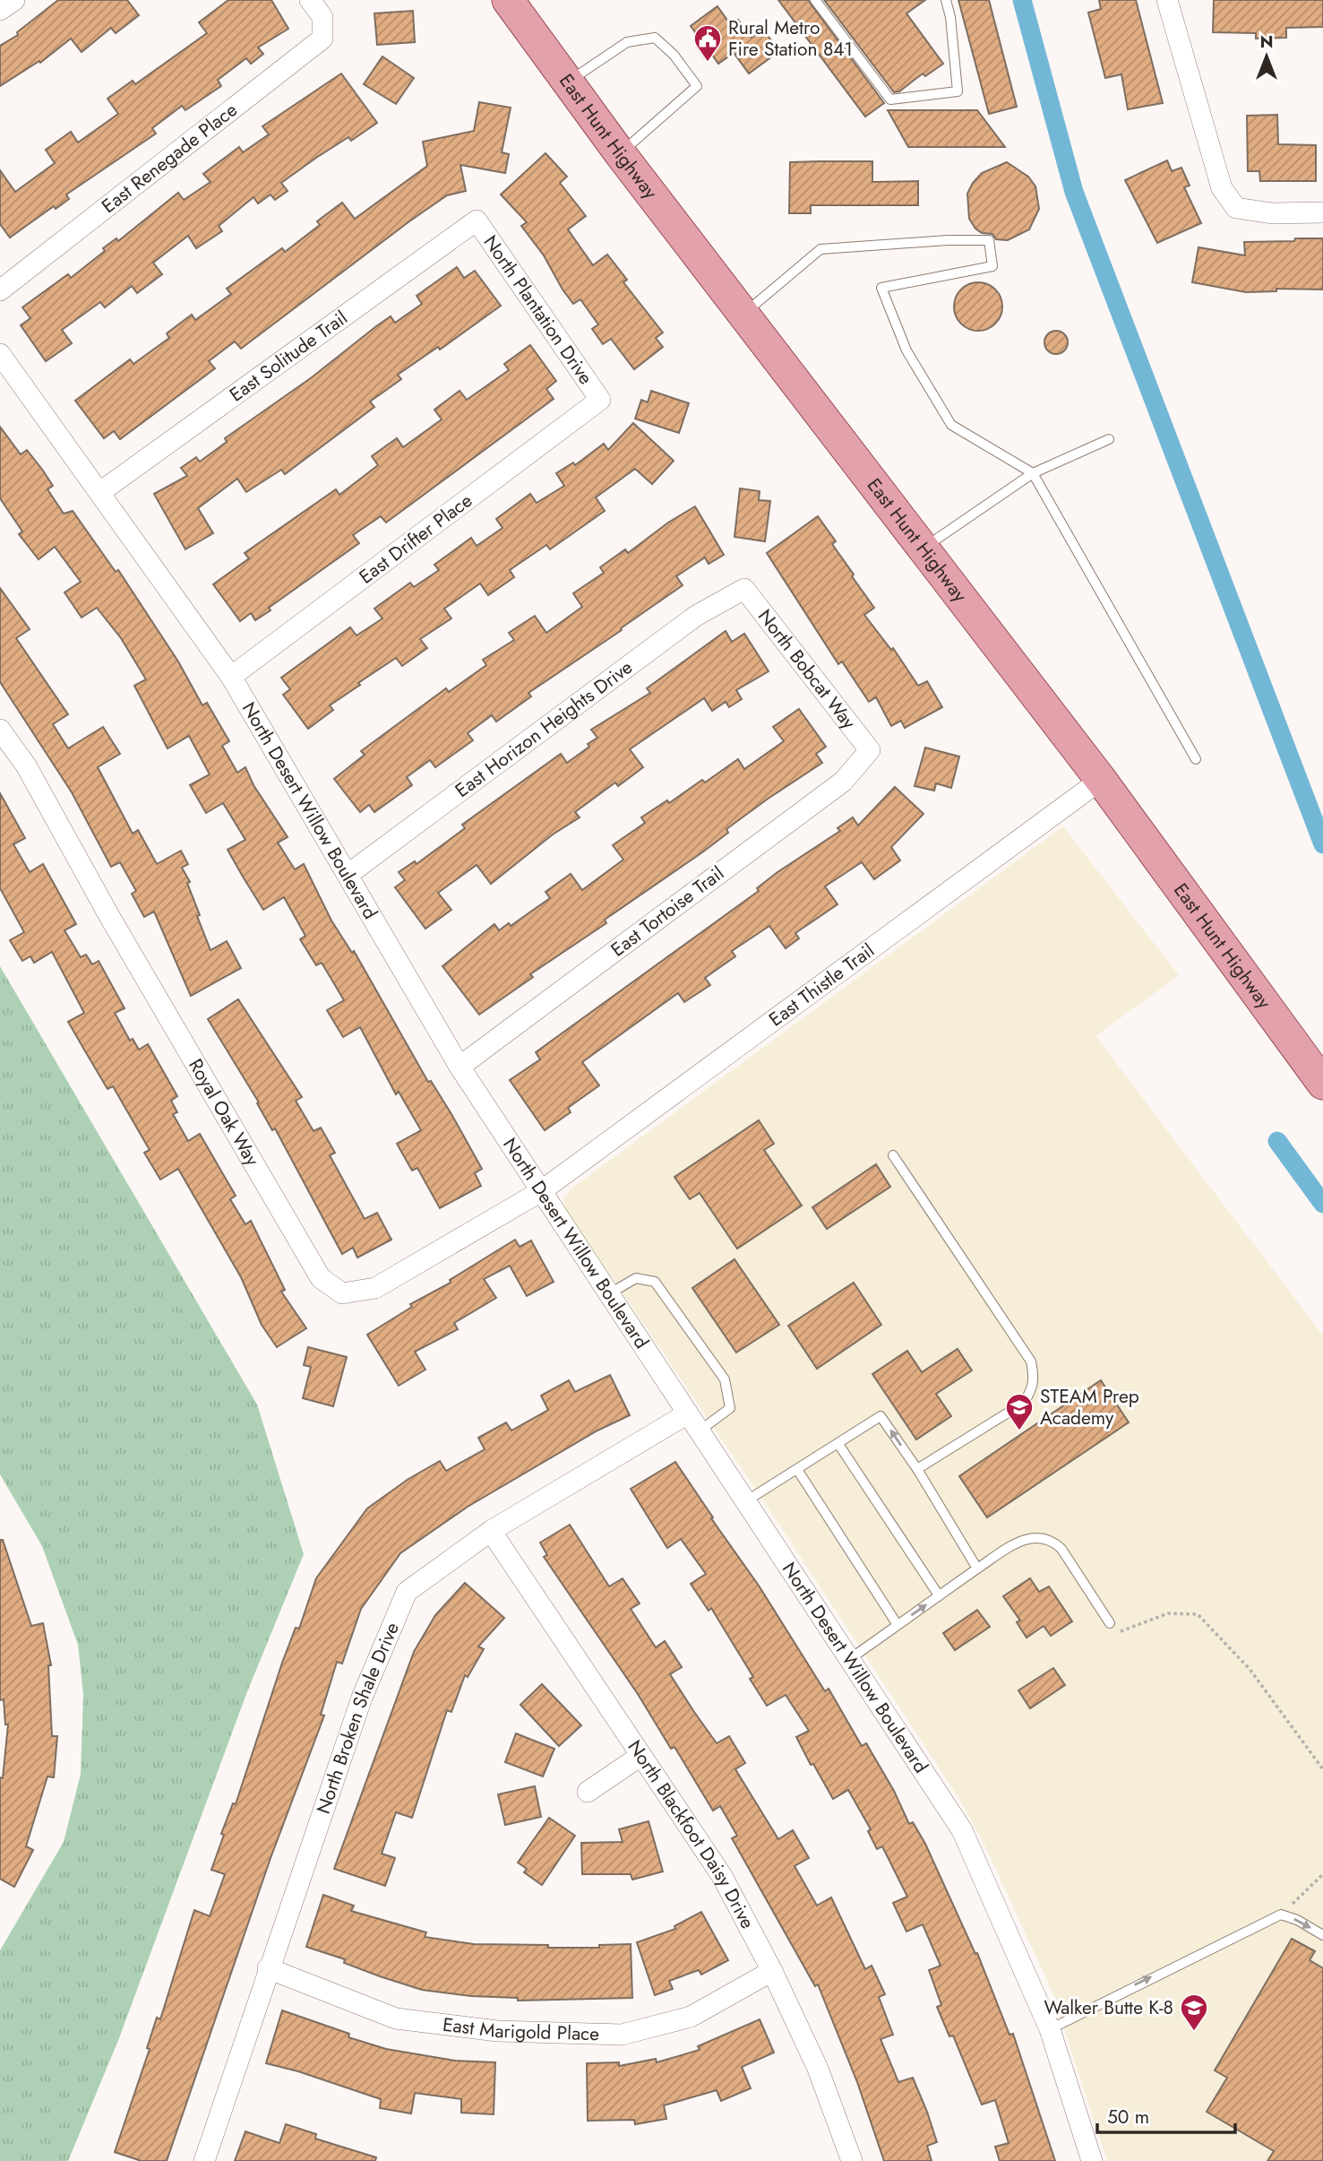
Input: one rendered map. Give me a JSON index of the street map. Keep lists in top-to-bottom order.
{
  "streets": {
    "main road": ["East Hunt Highway"],
    "street": [
      "East Renegade Place",
      "North Plantation Drive",
      "East Solitude Trail",
      "East Drifter Place",
      "North Bobcat Way",
      "East Horizon Heights Drive",
      "North Desert Willow Boulevard",
      "East Tortoise Trail",
      "East Thistle Trail",
      "Royal Oak Way",
      "North Broken Shale Drive",
      "North Blackfoot Daisy Drive",
      "East Marigold Place"
    ]
  },
  "crossings": [
    ["East Hunt Highway", "East Thistle Trail"],
    ["North Plantation Drive", "East Solitude Trail"],
    ["North Plantation Drive", "East Drifter Place"],
    ["East Solitude Trail", "North Desert Willow Boulevard"],
    ["East Drifter Place", "North Desert Willow Boulevard"],
    ["North Bobcat Way", "East Horizon Heights Drive"],
    ["North Bobcat Way", "East Tortoise Trail"],
    ["East Horizon Heights Drive", "North Desert Willow Boulevard"],
    ["North Desert Willow Boulevard", "East Tortoise Trail"],
    ["North Desert Willow Boulevard", "East Thistle Trail"],
    ["North Desert Willow Boulevard", "Royal Oak Way"],
    ["North Desert Willow Boulevard", "North Broken Shale Drive"],
    ["East Thistle Trail", "Royal Oak Way"],
    ["North Broken Shale Drive", "North Blackfoot Daisy Drive"],
    ["North Broken Shale Drive", "East Marigold Place"],
    ["North Blackfoot Daisy Drive", "East Marigold Place"]
  ],
  "places": {
    "public building": ["Rural Metro Fire Station 841"],
    "school or university": ["STEAM Prep Academy", "Walker Butte K-8"]
  },
  "scale_bar": "50 m",
  "north": "top"
}
